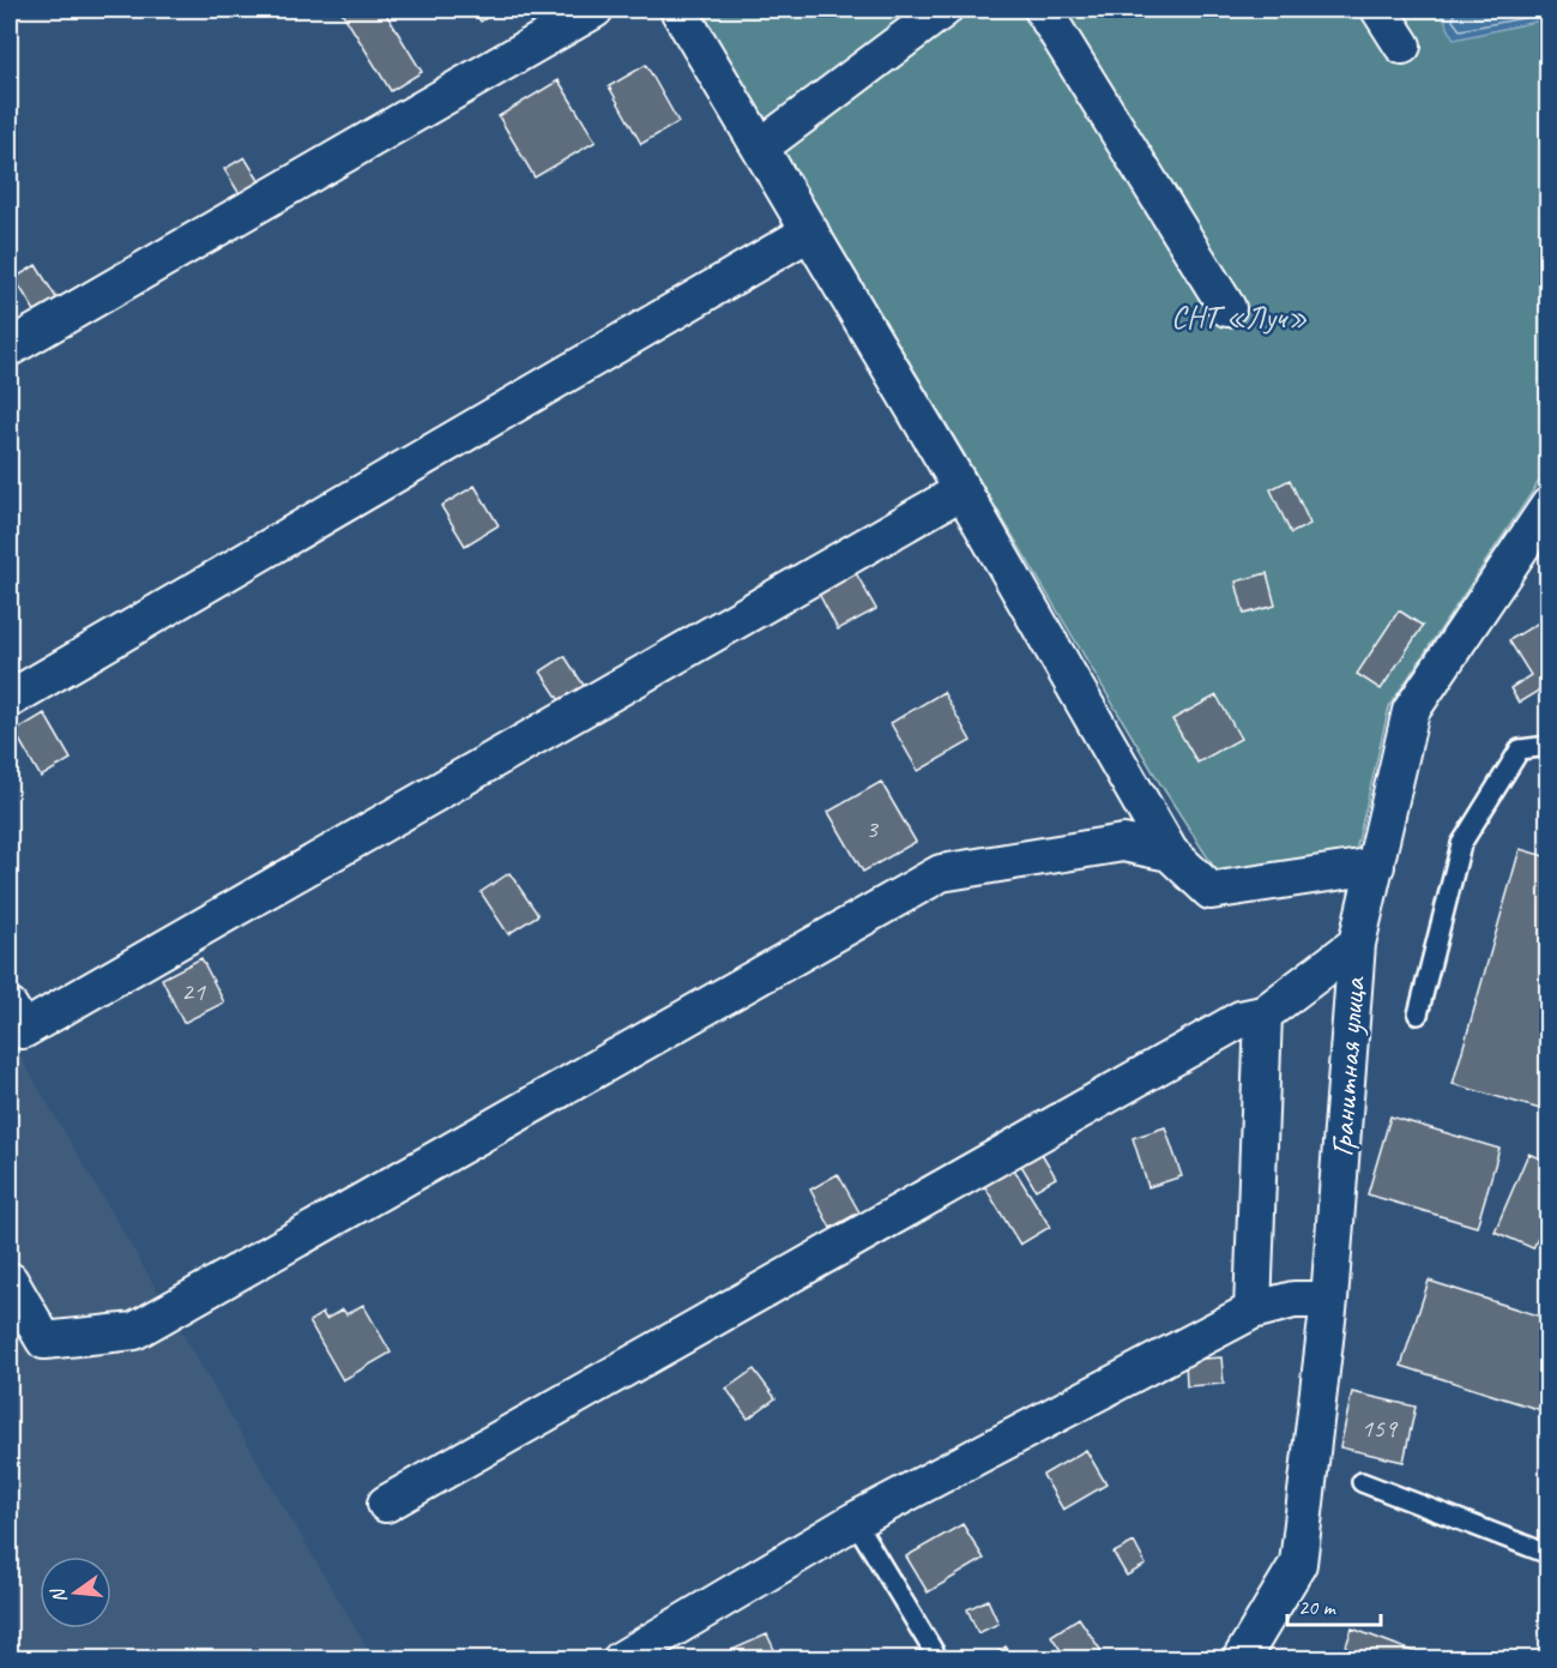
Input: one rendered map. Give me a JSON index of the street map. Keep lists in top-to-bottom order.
{
  "streets": {
    "street": ["Гранитная улица"]
  },
  "parks": ["СНТ «Луч»"],
  "house_numbers": ["3", "21", "159"],
  "scale_bar": "20 m",
  "north": "left"
}
